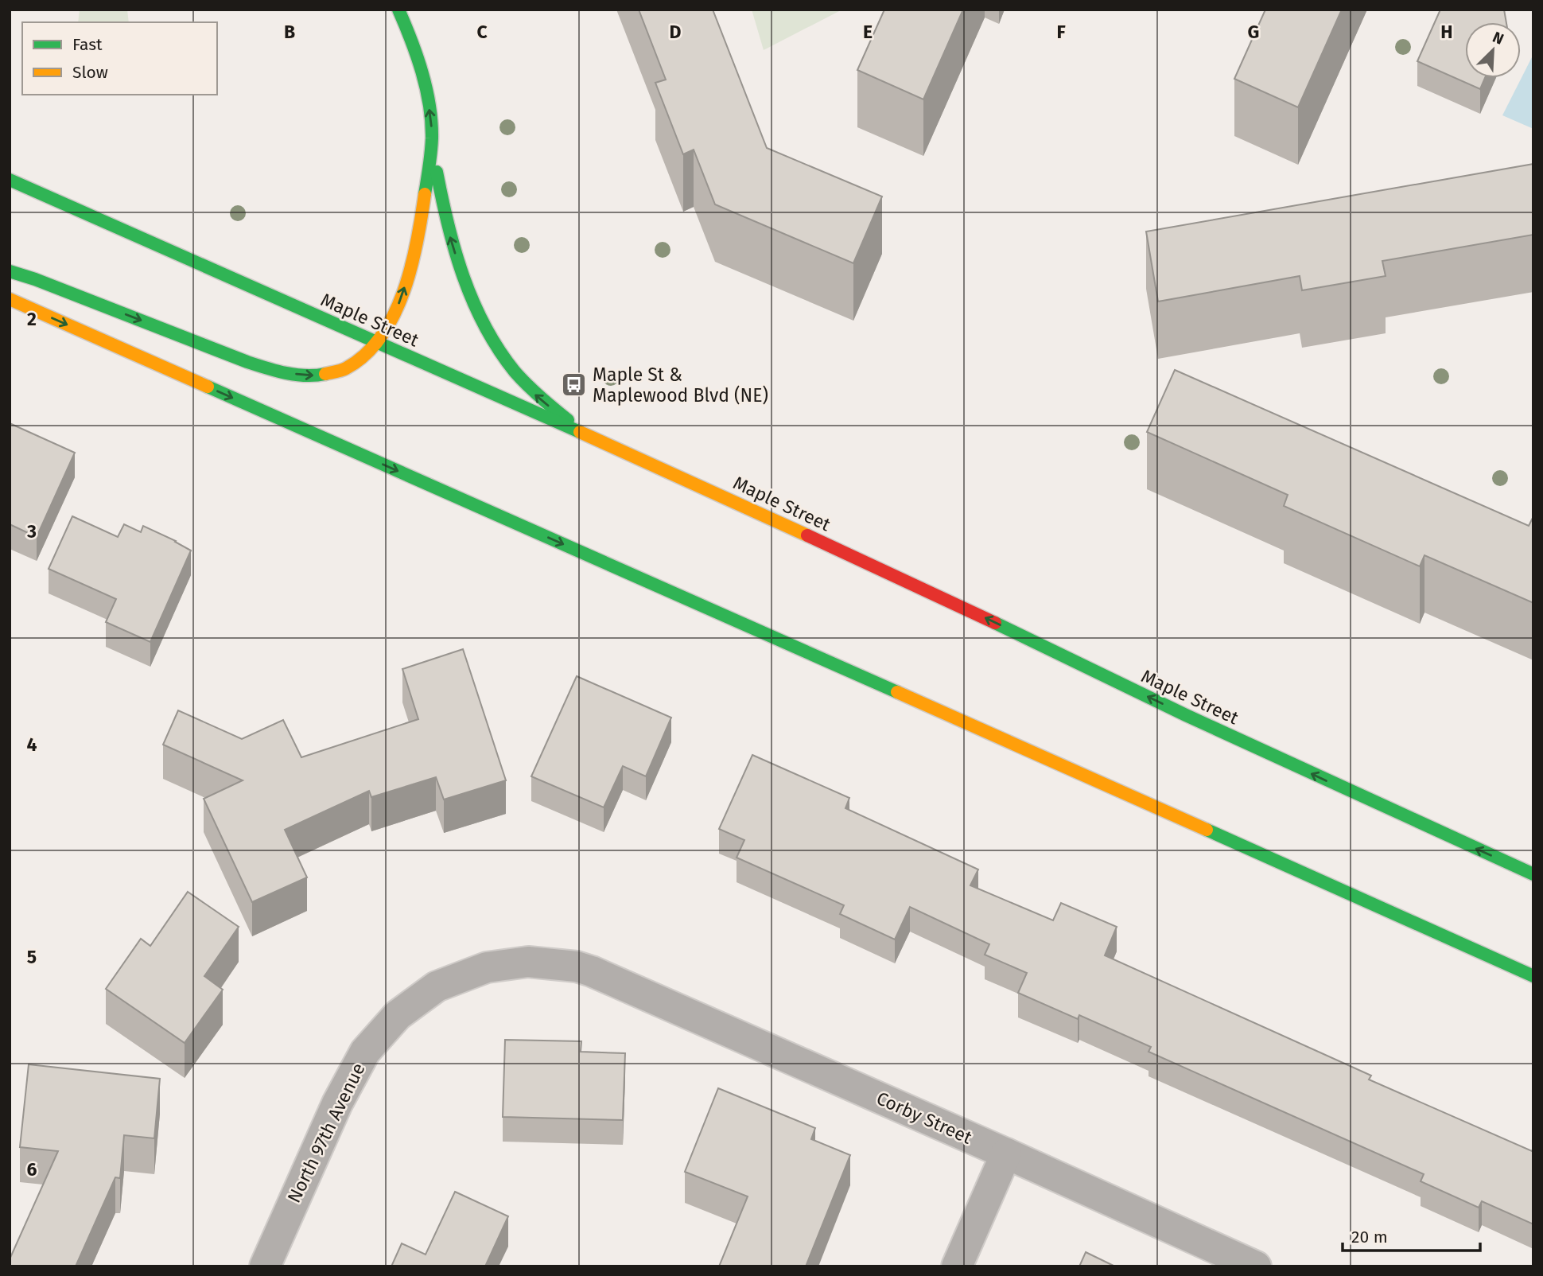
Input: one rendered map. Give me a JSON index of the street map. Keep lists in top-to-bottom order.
{
  "streets": {
    "main road": ["Maple Street"],
    "street": ["Corby Street", "North 97th Avenue"]
  },
  "crossings": [
    ["Corby Street", "North 97th Avenue"]
  ],
  "places": {
    "bus stop": ["Maple St & Maplewood Blvd (NE)"]
  },
  "legend": ["Fast", "Slow"],
  "scale_bar": "20 m",
  "north": "top right",
  "grid": {
    "columns": [
      "B",
      "C",
      "D",
      "E",
      "F",
      "G",
      "H"
    ],
    "rows": [
      "2",
      "3",
      "4",
      "5",
      "6"
    ]
  }
}
